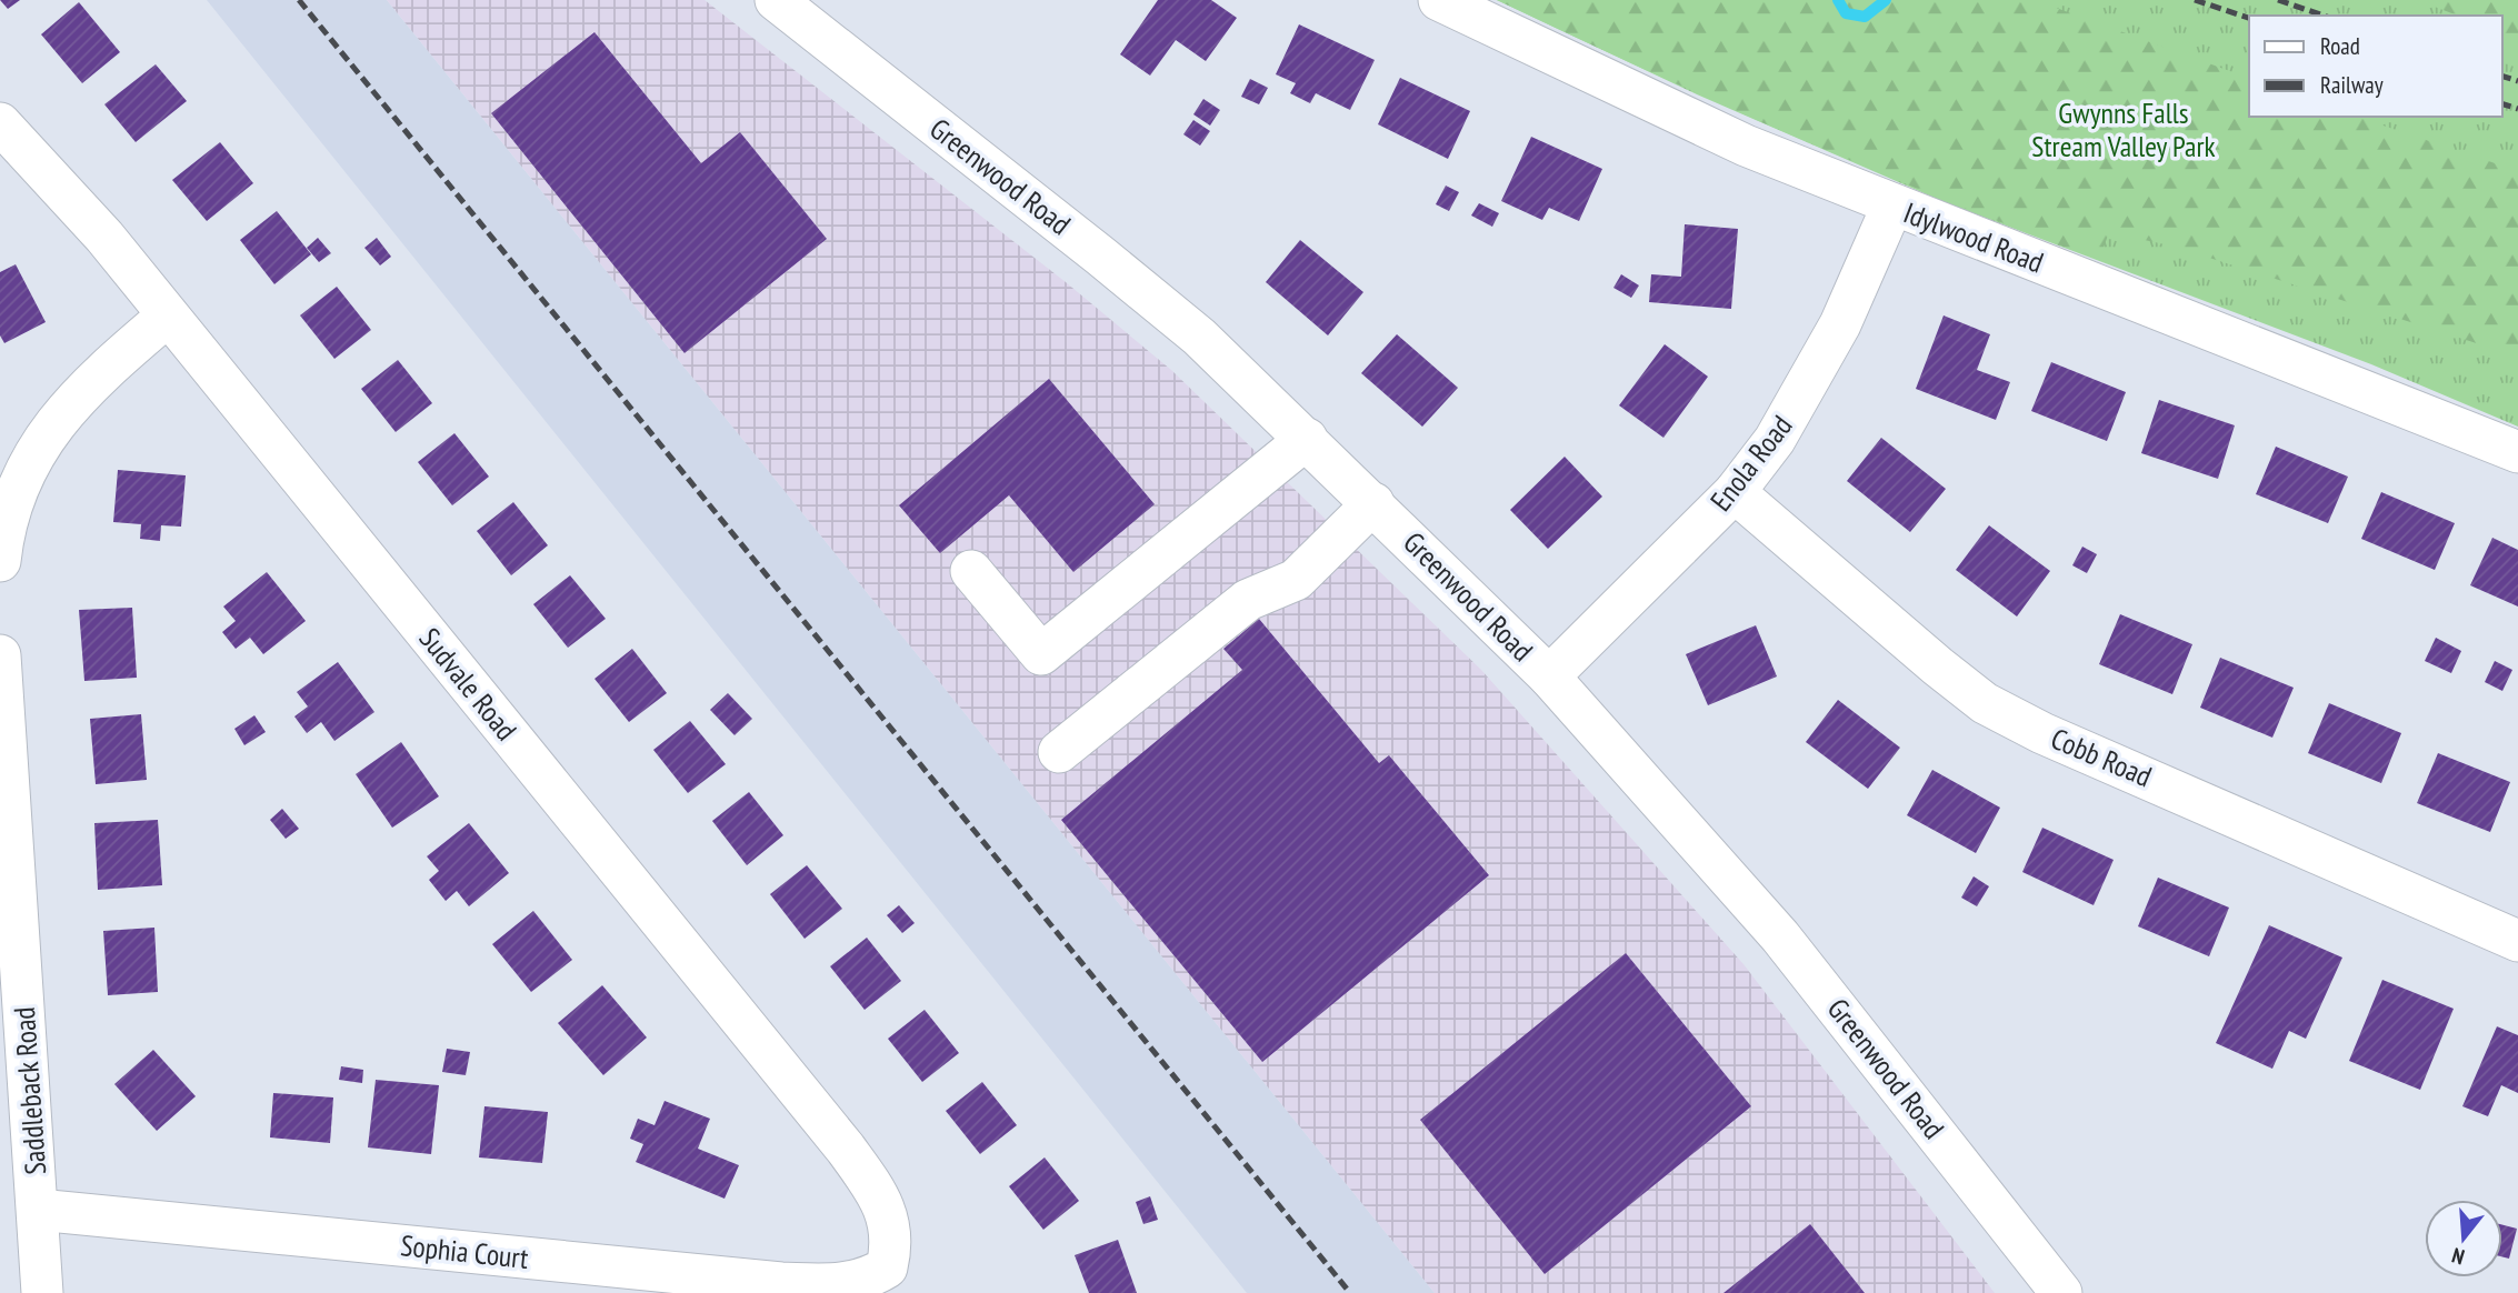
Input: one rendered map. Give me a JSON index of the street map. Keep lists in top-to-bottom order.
{
  "streets": {
    "street": [
      "Greenwood Road",
      "Idylwood Road",
      "Enola Road",
      "Sudvale Road",
      "Cobb Road",
      "Saddleback Road",
      "Sophia Court"
    ]
  },
  "crossings": [
    ["Greenwood Road", "Enola Road"],
    ["Idylwood Road", "Enola Road"],
    ["Enola Road", "Cobb Road"],
    ["Sudvale Road", "Sophia Court"],
    ["Saddleback Road", "Sophia Court"]
  ],
  "parks": ["Gwynns Falls Stream Valley Park"],
  "legend": ["Road", "Railway"],
  "north": "bottom"
}
